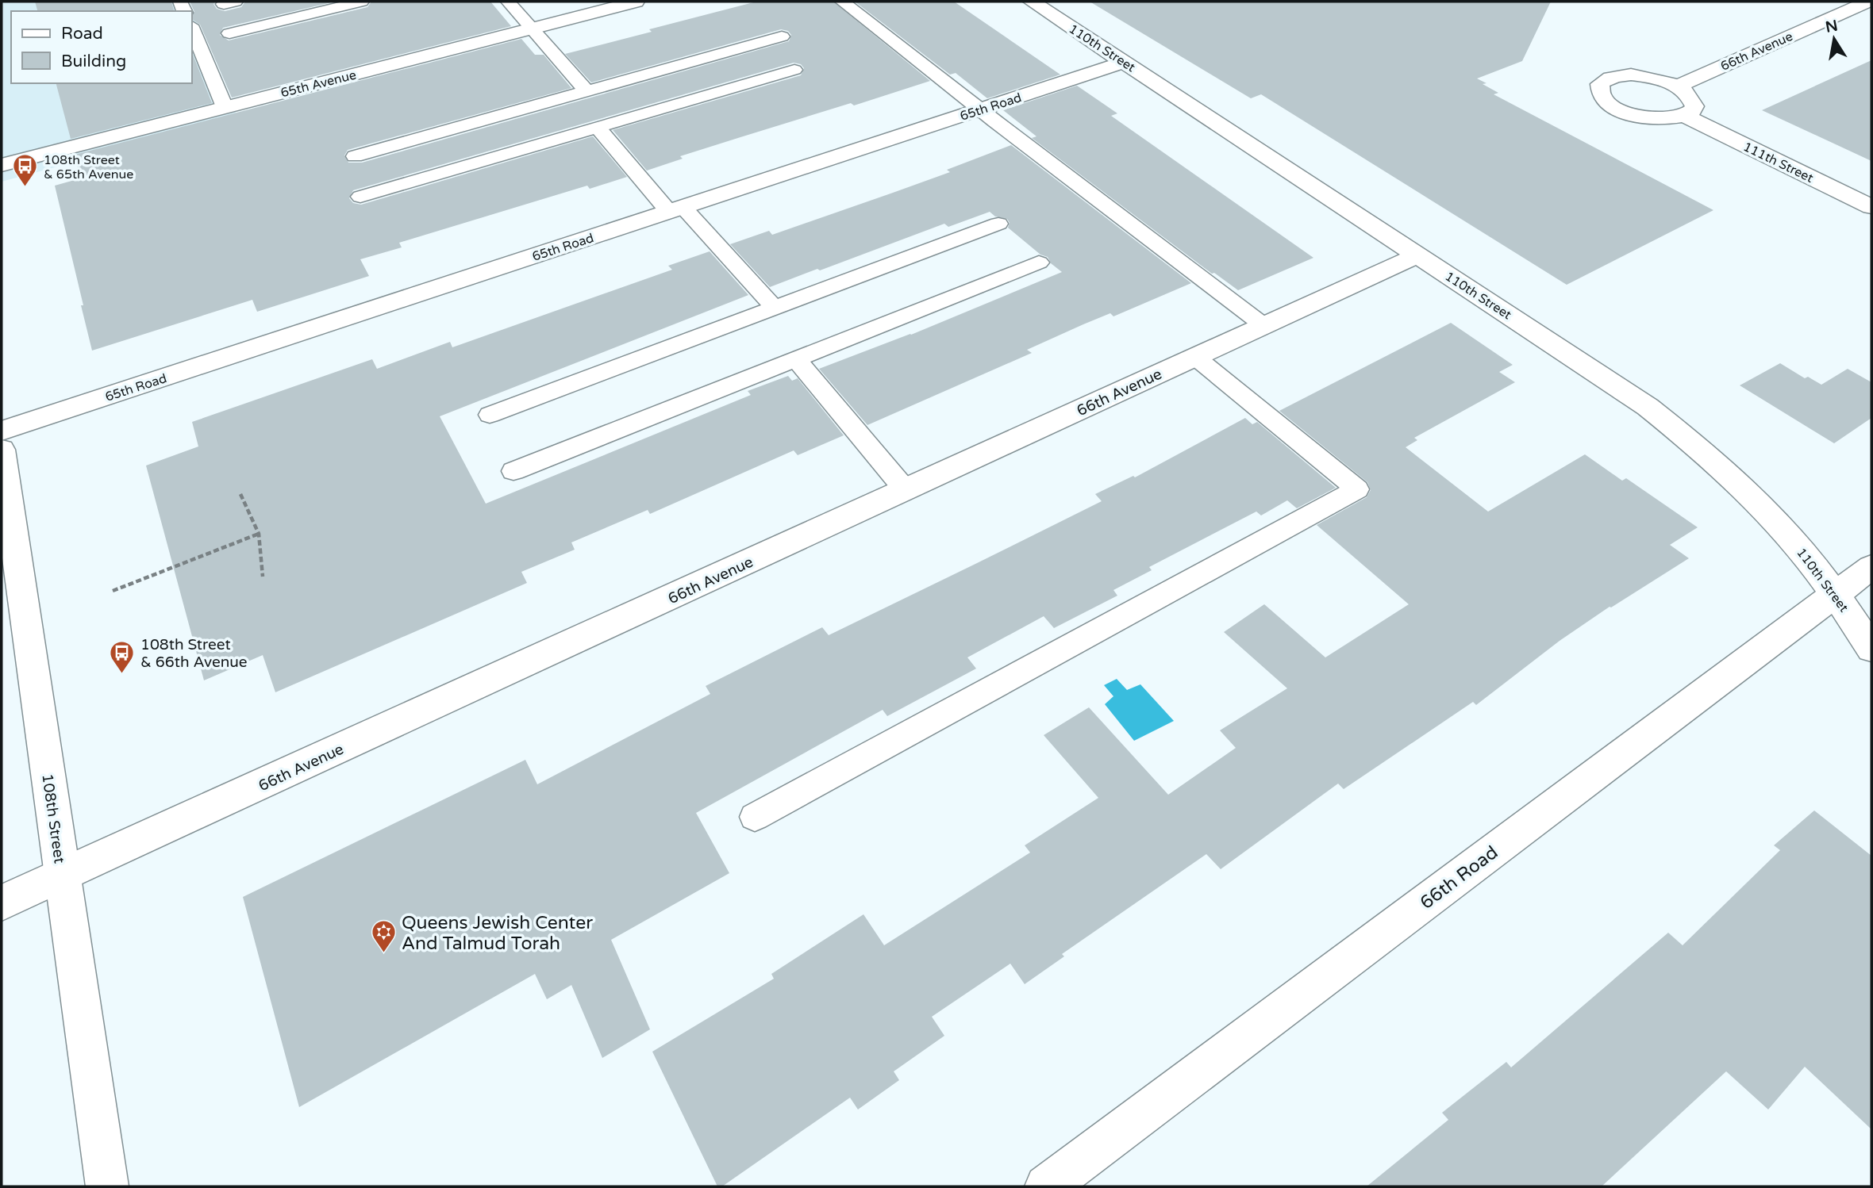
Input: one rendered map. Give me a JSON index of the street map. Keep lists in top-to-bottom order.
{
  "streets": {
    "street": [
      "110th Street",
      "66th Avenue",
      "65th Avenue",
      "65th Road",
      "111th Street",
      "108th Street",
      "66th Road"
    ]
  },
  "crossings": [
    ["110th Street", "66th Avenue"],
    ["110th Street", "65th Road"],
    ["110th Street", "66th Road"],
    ["66th Avenue", "108th Street"]
  ],
  "places": {
    "bus stop": ["108th Street & 65th Avenue", "108th Street & 66th Avenue"],
    "synagogue": ["Queens Jewish Center And Talmud Torah"]
  },
  "legend": ["Road", "Building"],
  "north": "top"
}
